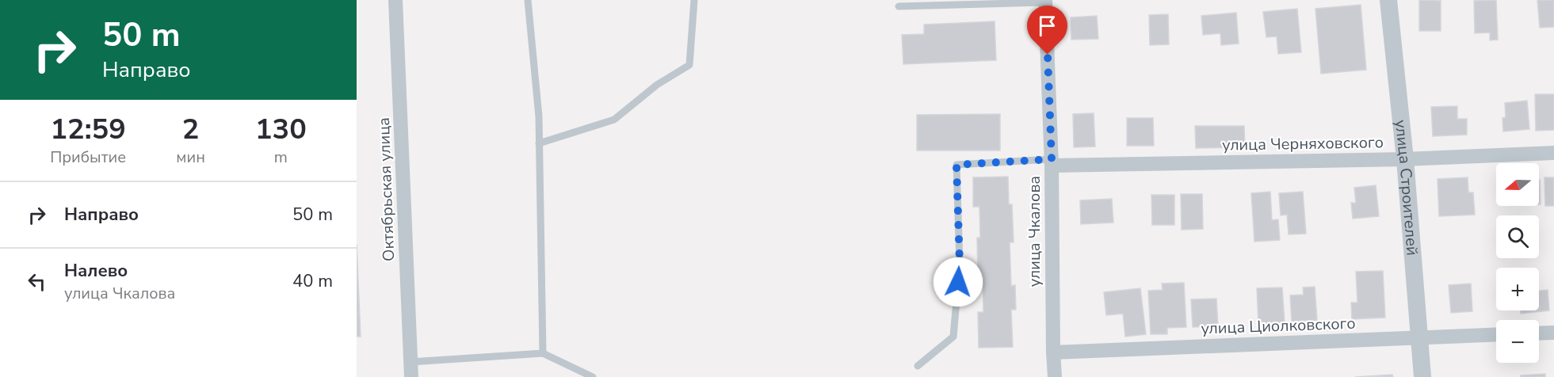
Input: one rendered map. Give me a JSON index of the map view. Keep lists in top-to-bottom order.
{
  "streets": {
    "street": [
      "улица Черняховского",
      "улица Строителей",
      "Октябрьская улица",
      "улица Чкалова",
      "улица Циолковского"
    ]
  },
  "crossings": [
    ["улица Черняховского", "улица Строителей"],
    ["улица Черняховского", "улица Чкалова"],
    ["улица Строителей", "улица Циолковского"],
    ["улица Чкалова", "улица Циолковского"]
  ],
  "north": "left",
  "page": {
    "turn": ["50 m", "Направо"],
    "eta": [
      "12:59",
      "Прибытие",
      "2",
      "мин",
      "130",
      "m"
    ],
    "map_buttons": ["+", "−"],
    "list": [
      {
        "name": "Направо",
        "value": "50 m"
      },
      {
        "name": "Налево",
        "note": "улица Чкалова",
        "value": "40 m"
      }
    ]
  }
}
